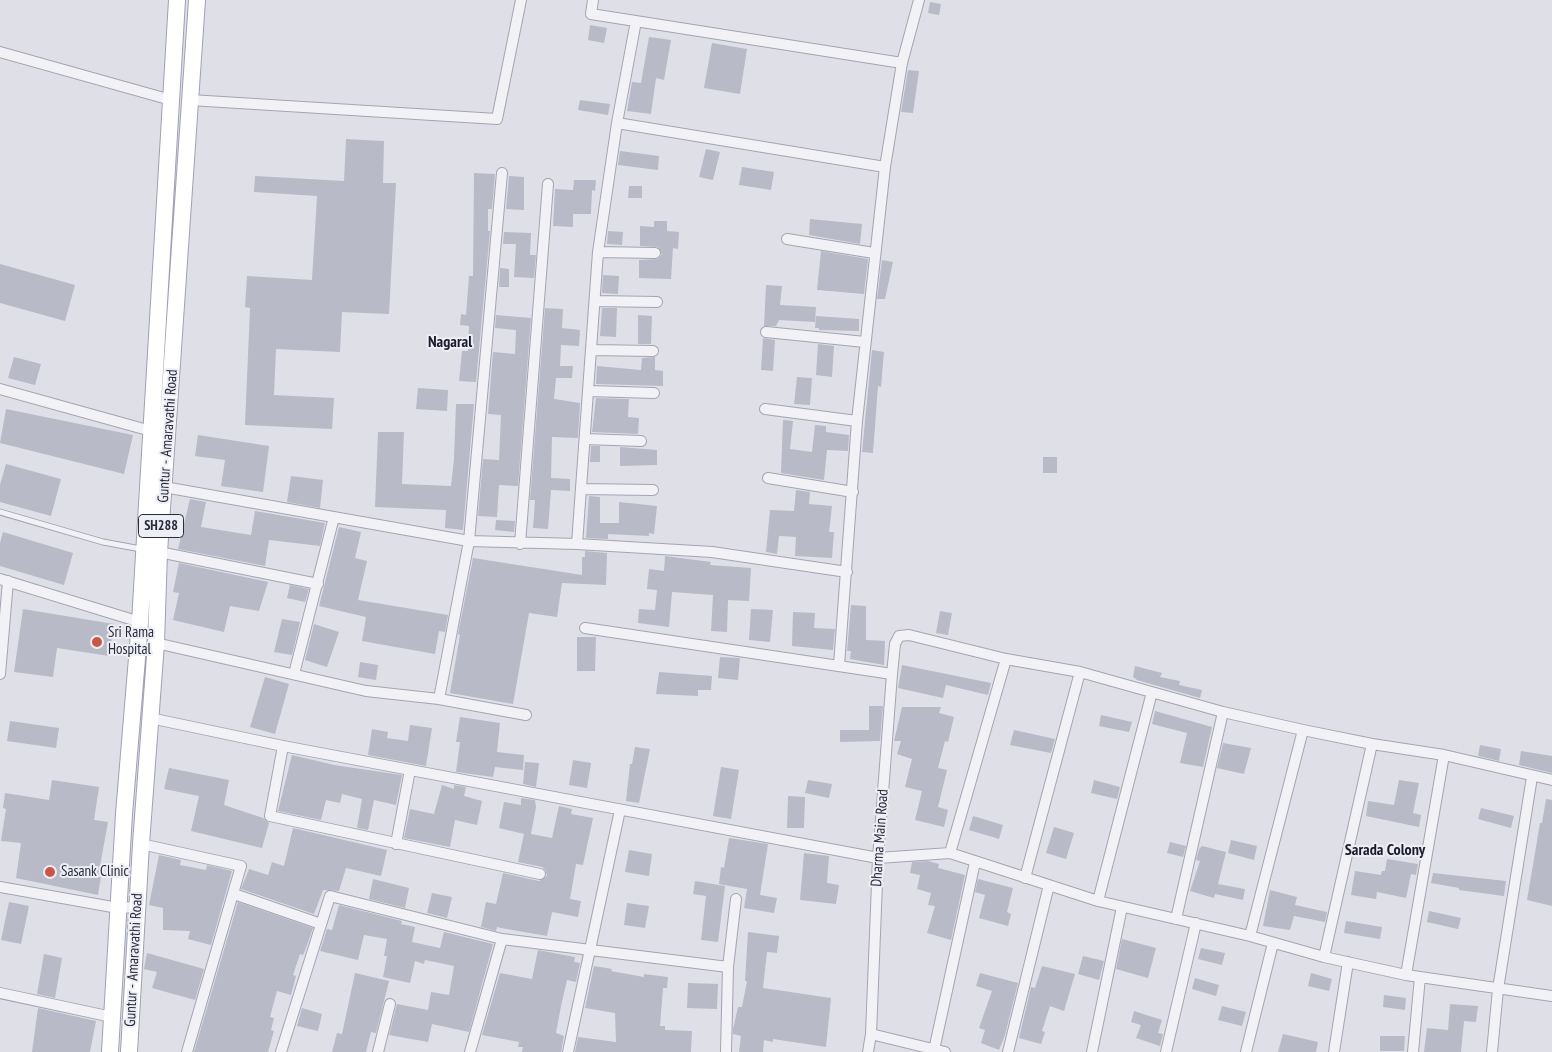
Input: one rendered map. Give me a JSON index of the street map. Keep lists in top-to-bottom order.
{
  "streets": {
    "main road": ["Guntur - Amaravathi Road", "SH288"],
    "street": ["Dharma Main Road"]
  },
  "districts": ["Nagaral", "Sarada Colony"],
  "places": ["Sri Rama Hospital", "Sasank Clinic"]
}
